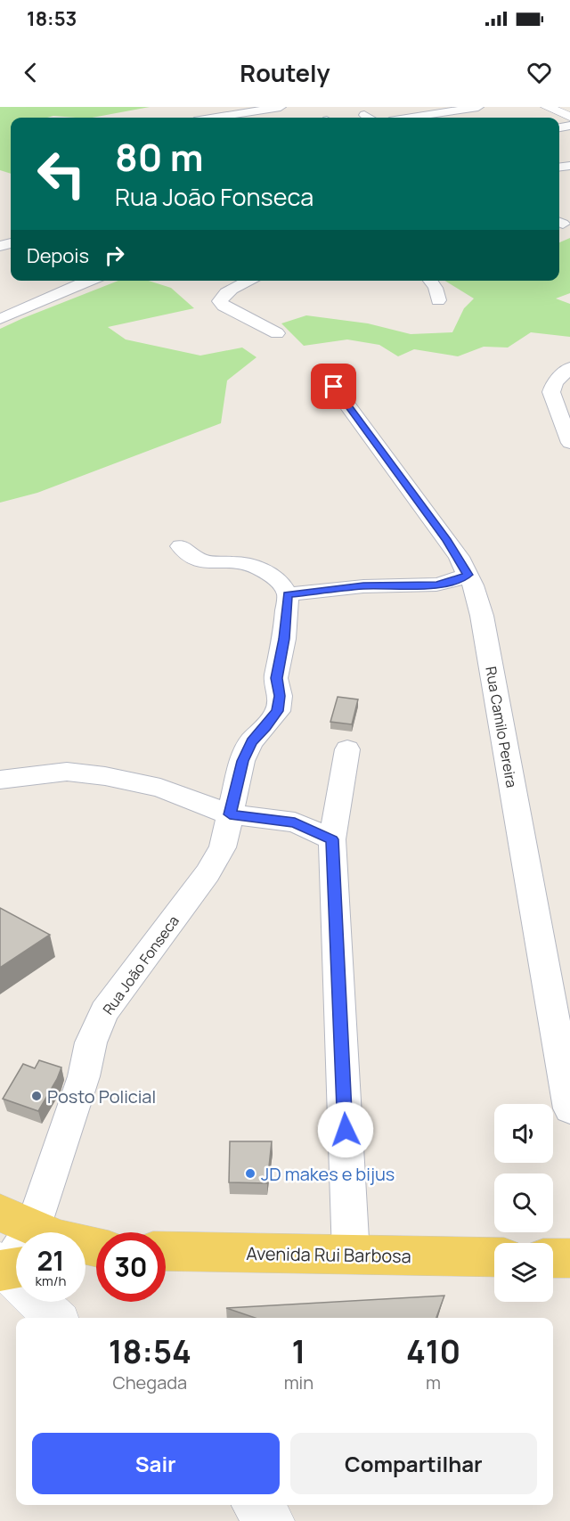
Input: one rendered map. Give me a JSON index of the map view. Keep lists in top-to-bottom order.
{
  "streets": {
    "main road": ["Avenida Rui Barbosa"],
    "street": ["Rua Camilo Pereira", "Rua João Fonseca"]
  },
  "places": ["Posto Policial", "JD makes e bijus"],
  "page": {
    "status": "18:53",
    "header": "Routely",
    "turn": ["80 m", "Rua João Fonseca"],
    "then": "Depois",
    "speed": "21 km/h",
    "limit": "30",
    "eta": [
      "18:54",
      "Chegada",
      "1",
      "min",
      "410",
      "m"
    ],
    "buttons": ["Sair", "Compartilhar"]
  }
}
